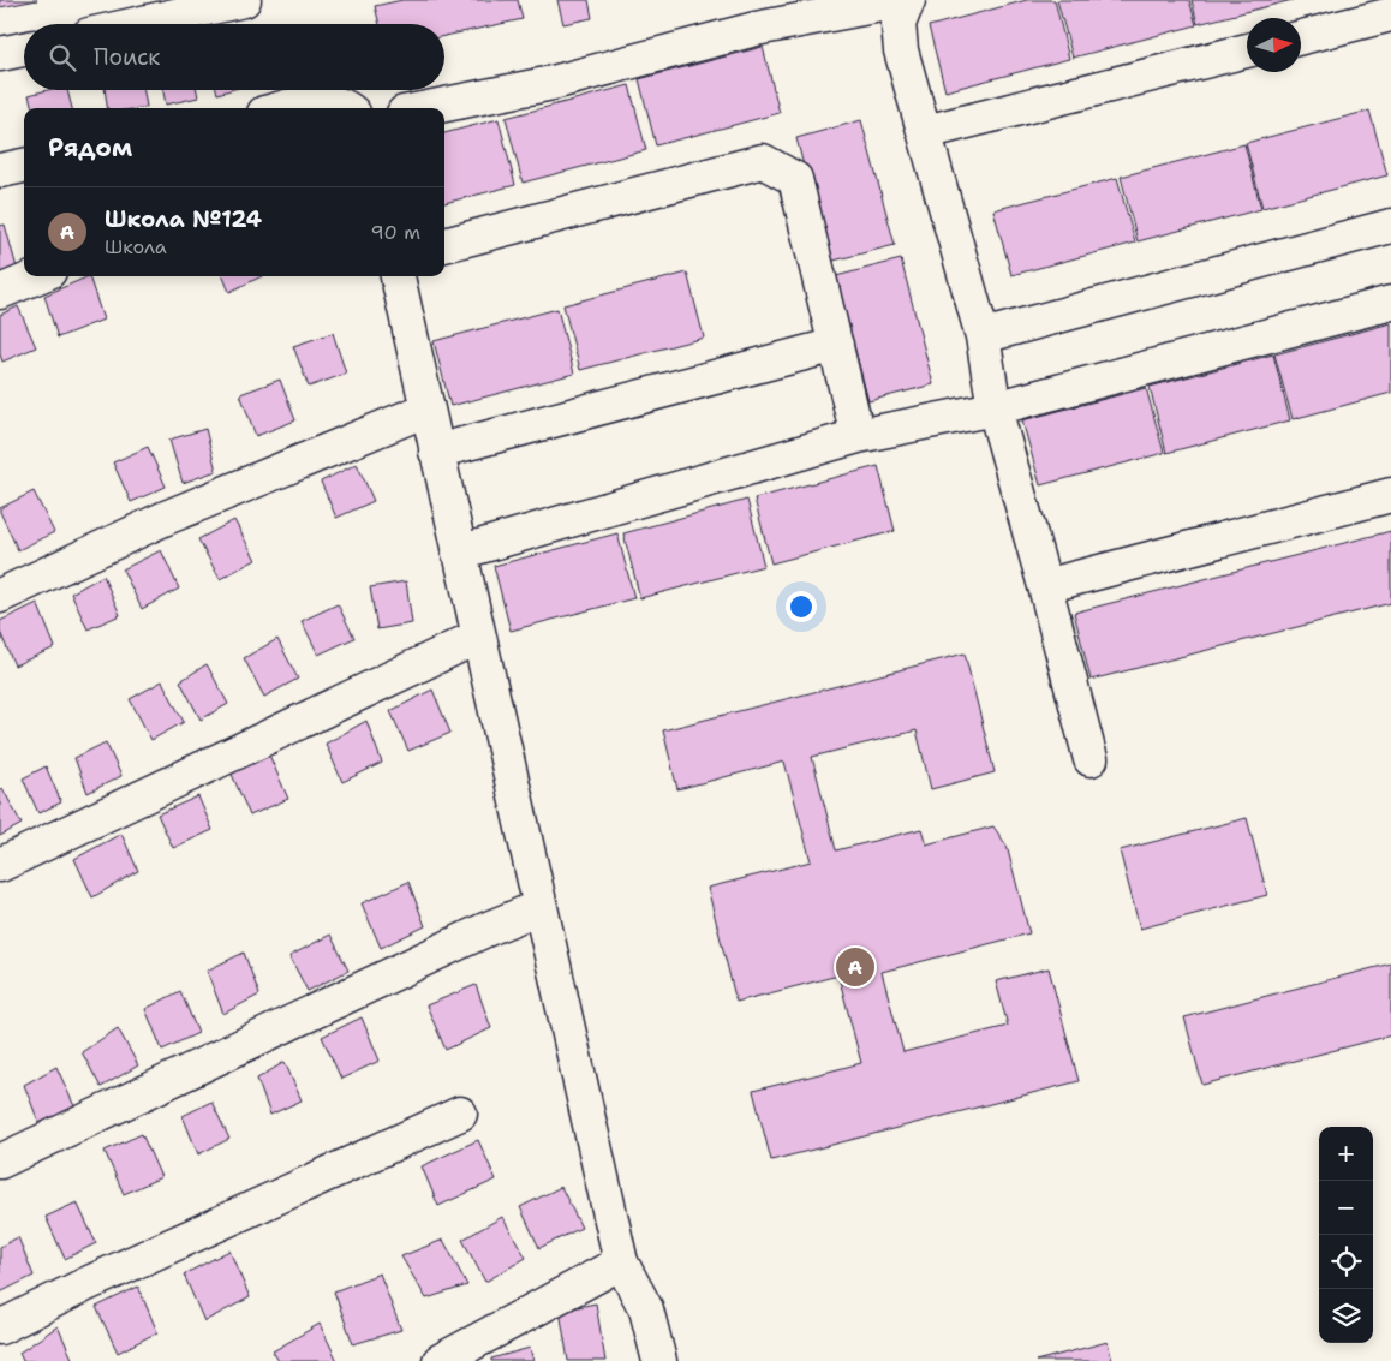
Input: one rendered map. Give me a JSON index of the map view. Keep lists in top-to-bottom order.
{
  "north": "right",
  "page": {
    "search": "Поиск",
    "heading": "Рядом",
    "list": [
      {
        "mark": "A",
        "name": "Школа №124",
        "note": "Школа",
        "value": "90 m"
      }
    ],
    "pins": "A",
    "map_buttons": ["+", "−"]
  }
}
